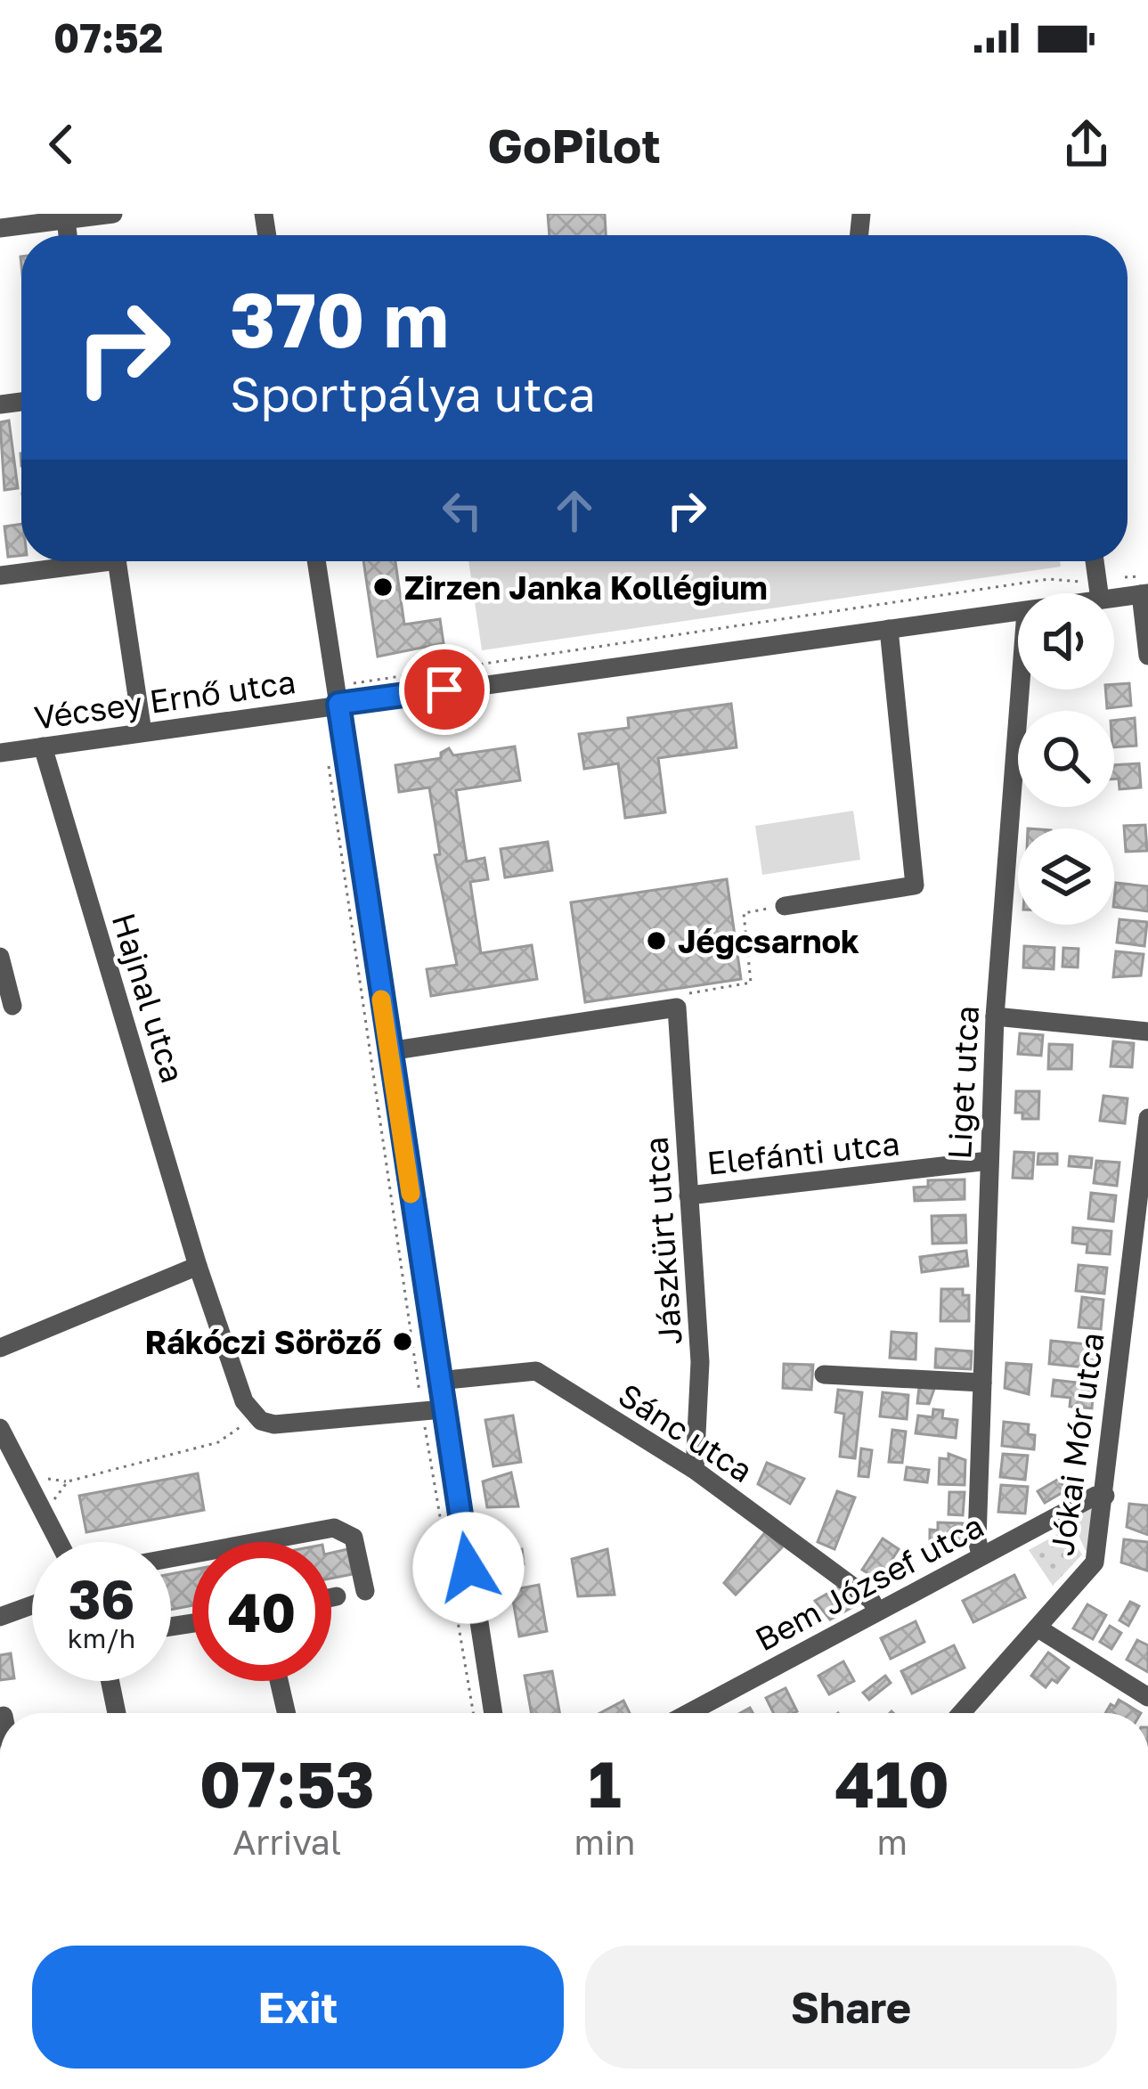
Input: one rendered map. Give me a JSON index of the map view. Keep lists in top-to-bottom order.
{
  "streets": {
    "street": [
      "Vécsey Ernő utca",
      "Hajnal utca",
      "Liget utca",
      "Elefánti utca",
      "Jászkürt utca",
      "Sánc utca",
      "Jókai Mór utca",
      "Bem József utca"
    ]
  },
  "crossings": [
    ["Vécsey Ernő utca", "Hajnal utca"],
    ["Liget utca", "Elefánti utca"],
    ["Liget utca", "Bem József utca"],
    ["Elefánti utca", "Jászkürt utca"],
    ["Jászkürt utca", "Sánc utca"],
    ["Sánc utca", "Bem József utca"],
    ["Jókai Mór utca", "Bem József utca"]
  ],
  "places": ["Zirzen Janka Kollégium", "Jégcsarnok", "Rákóczi Söröző"],
  "page": {
    "status": "07:52",
    "header": "GoPilot",
    "turn": ["370 m", "Sportpálya utca"],
    "speed": "36 km/h",
    "limit": "40",
    "eta": [
      "07:53",
      "Arrival",
      "1",
      "min",
      "410",
      "m"
    ],
    "buttons": ["Exit", "Share"]
  }
}
